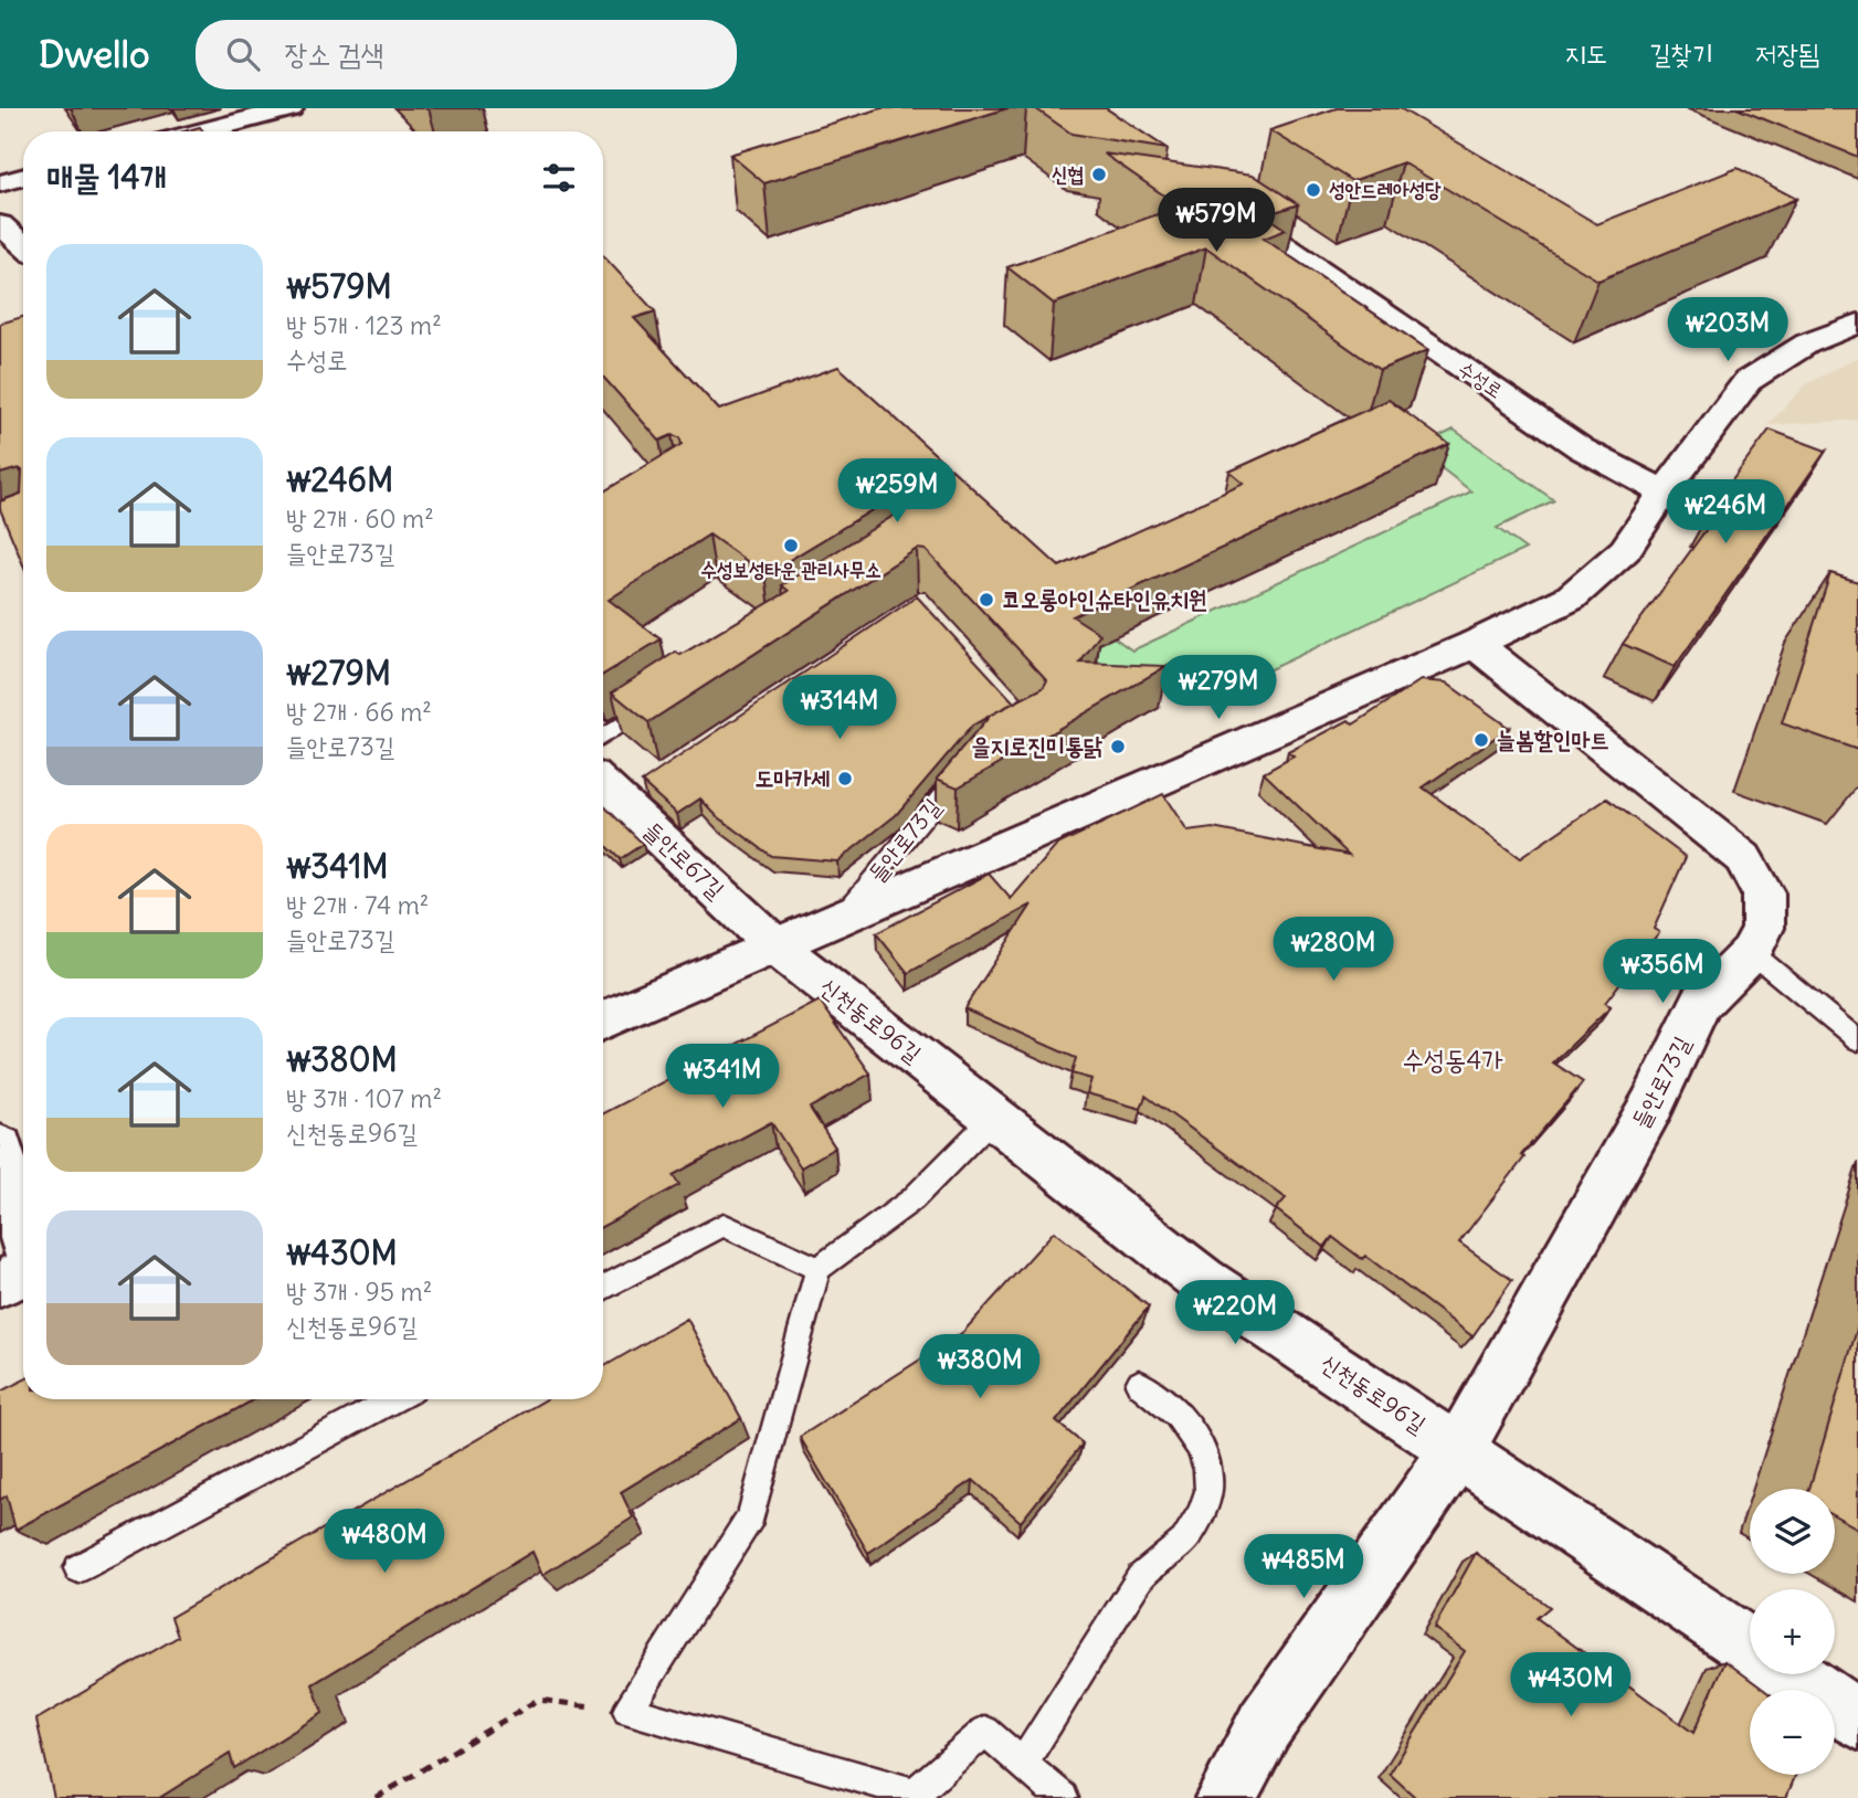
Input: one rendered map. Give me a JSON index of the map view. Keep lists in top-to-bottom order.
{
  "streets": {
    "street": [
      "수성로",
      "들안로73길",
      "들안로67길",
      "신천동로96길"
    ]
  },
  "crossings": [
    ["수성로", "들안로73길"],
    ["들안로73길", "들안로67길"],
    ["들안로73길", "신천동로96길"],
    ["들안로67길", "신천동로96길"]
  ],
  "districts": ["수성동4가"],
  "places": [
    "신협",
    "성안드레아성당",
    "수성보성타운 관리사무소",
    "코오롱아인슈타인유치원",
    "늘봄할인마트",
    "을지로진미통닭",
    "도마카세"
  ],
  "page": {
    "header": "Dwello",
    "search": "장소 검색",
    "nav": ["지도", "길찾기", "저장됨"],
    "heading": "매물 14개",
    "price": [
      "₩579M",
      "₩203M",
      "₩259M",
      "₩246M",
      "₩279M",
      "₩314M",
      "₩280M",
      "₩356M",
      "₩341M",
      "₩220M",
      "₩380M",
      "₩480M",
      "₩485M",
      "₩430M"
    ],
    "list": [
      {
        "name": "₩579M",
        "note": "방 5개 · 123 m² · 수성로"
      },
      {
        "name": "₩246M",
        "note": "방 2개 · 60 m² · 들안로73길"
      },
      {
        "name": "₩279M",
        "note": "방 2개 · 66 m² · 들안로73길"
      },
      {
        "name": "₩341M",
        "note": "방 2개 · 74 m² · 들안로73길"
      },
      {
        "name": "₩380M",
        "note": "방 3개 · 107 m² · 신천동로96길"
      },
      {
        "name": "₩430M",
        "note": "방 3개 · 95 m² · 신천동로96길"
      }
    ],
    "map_buttons": ["+", "−"]
  }
}
